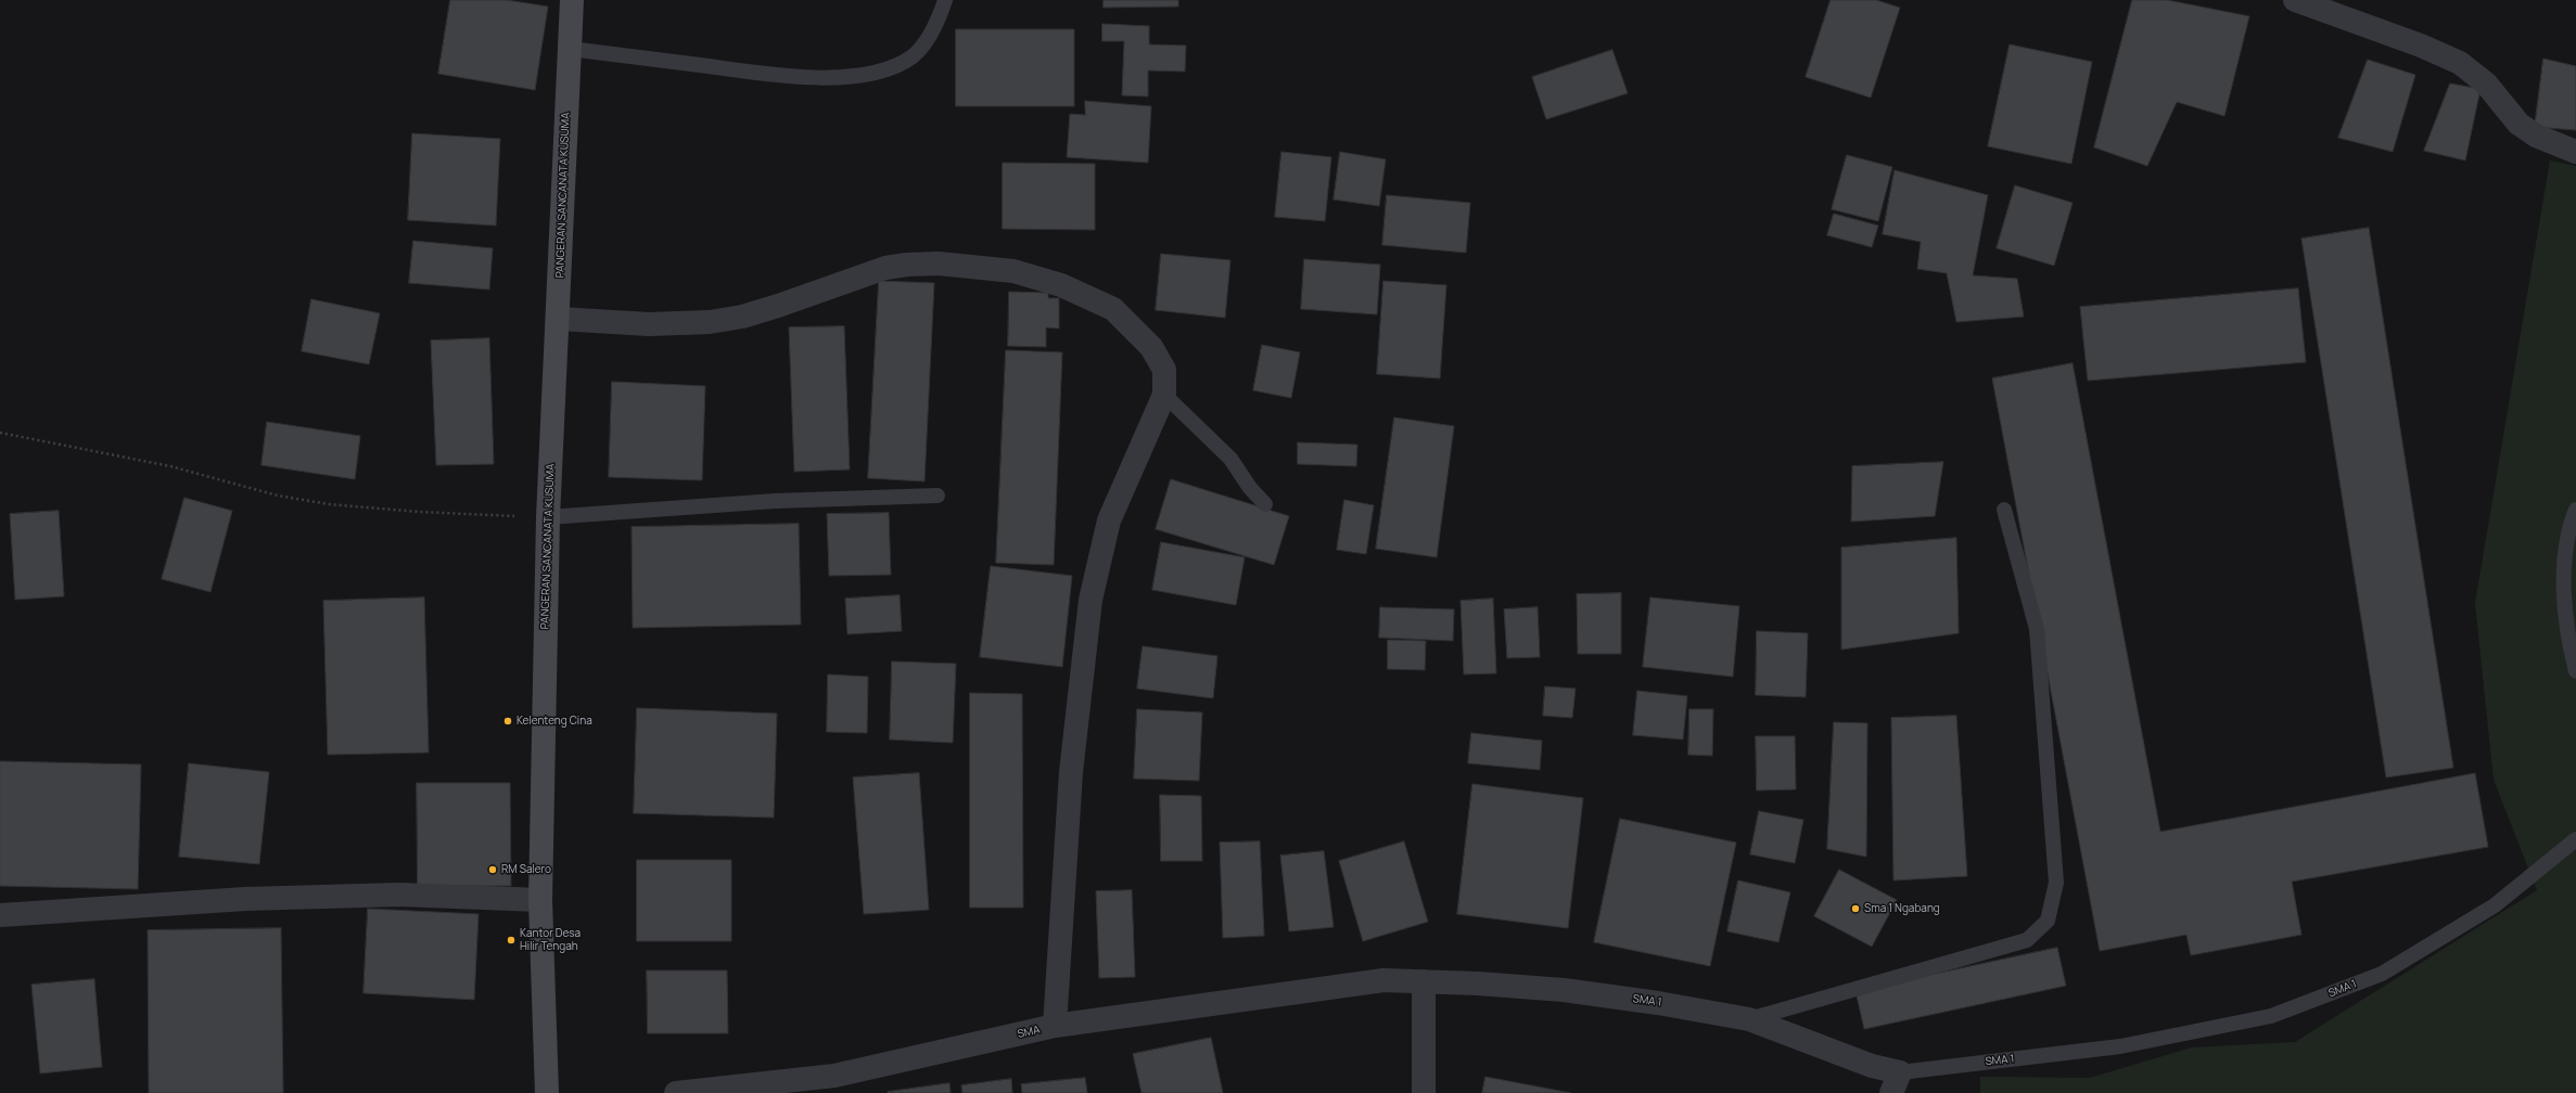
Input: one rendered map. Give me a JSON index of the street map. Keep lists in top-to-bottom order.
{
  "streets": {
    "street": ["PANGERAN SANCANATA KUSUMA", "SMA 1", "SMA"]
  },
  "crossings": [
    ["SMA 1", "SMA"]
  ],
  "places": [
    "Kelenteng Cina",
    "RM Salero",
    "Sma 1 Ngabang",
    "Kantor Desa Hilir Tengah"
  ]
}
